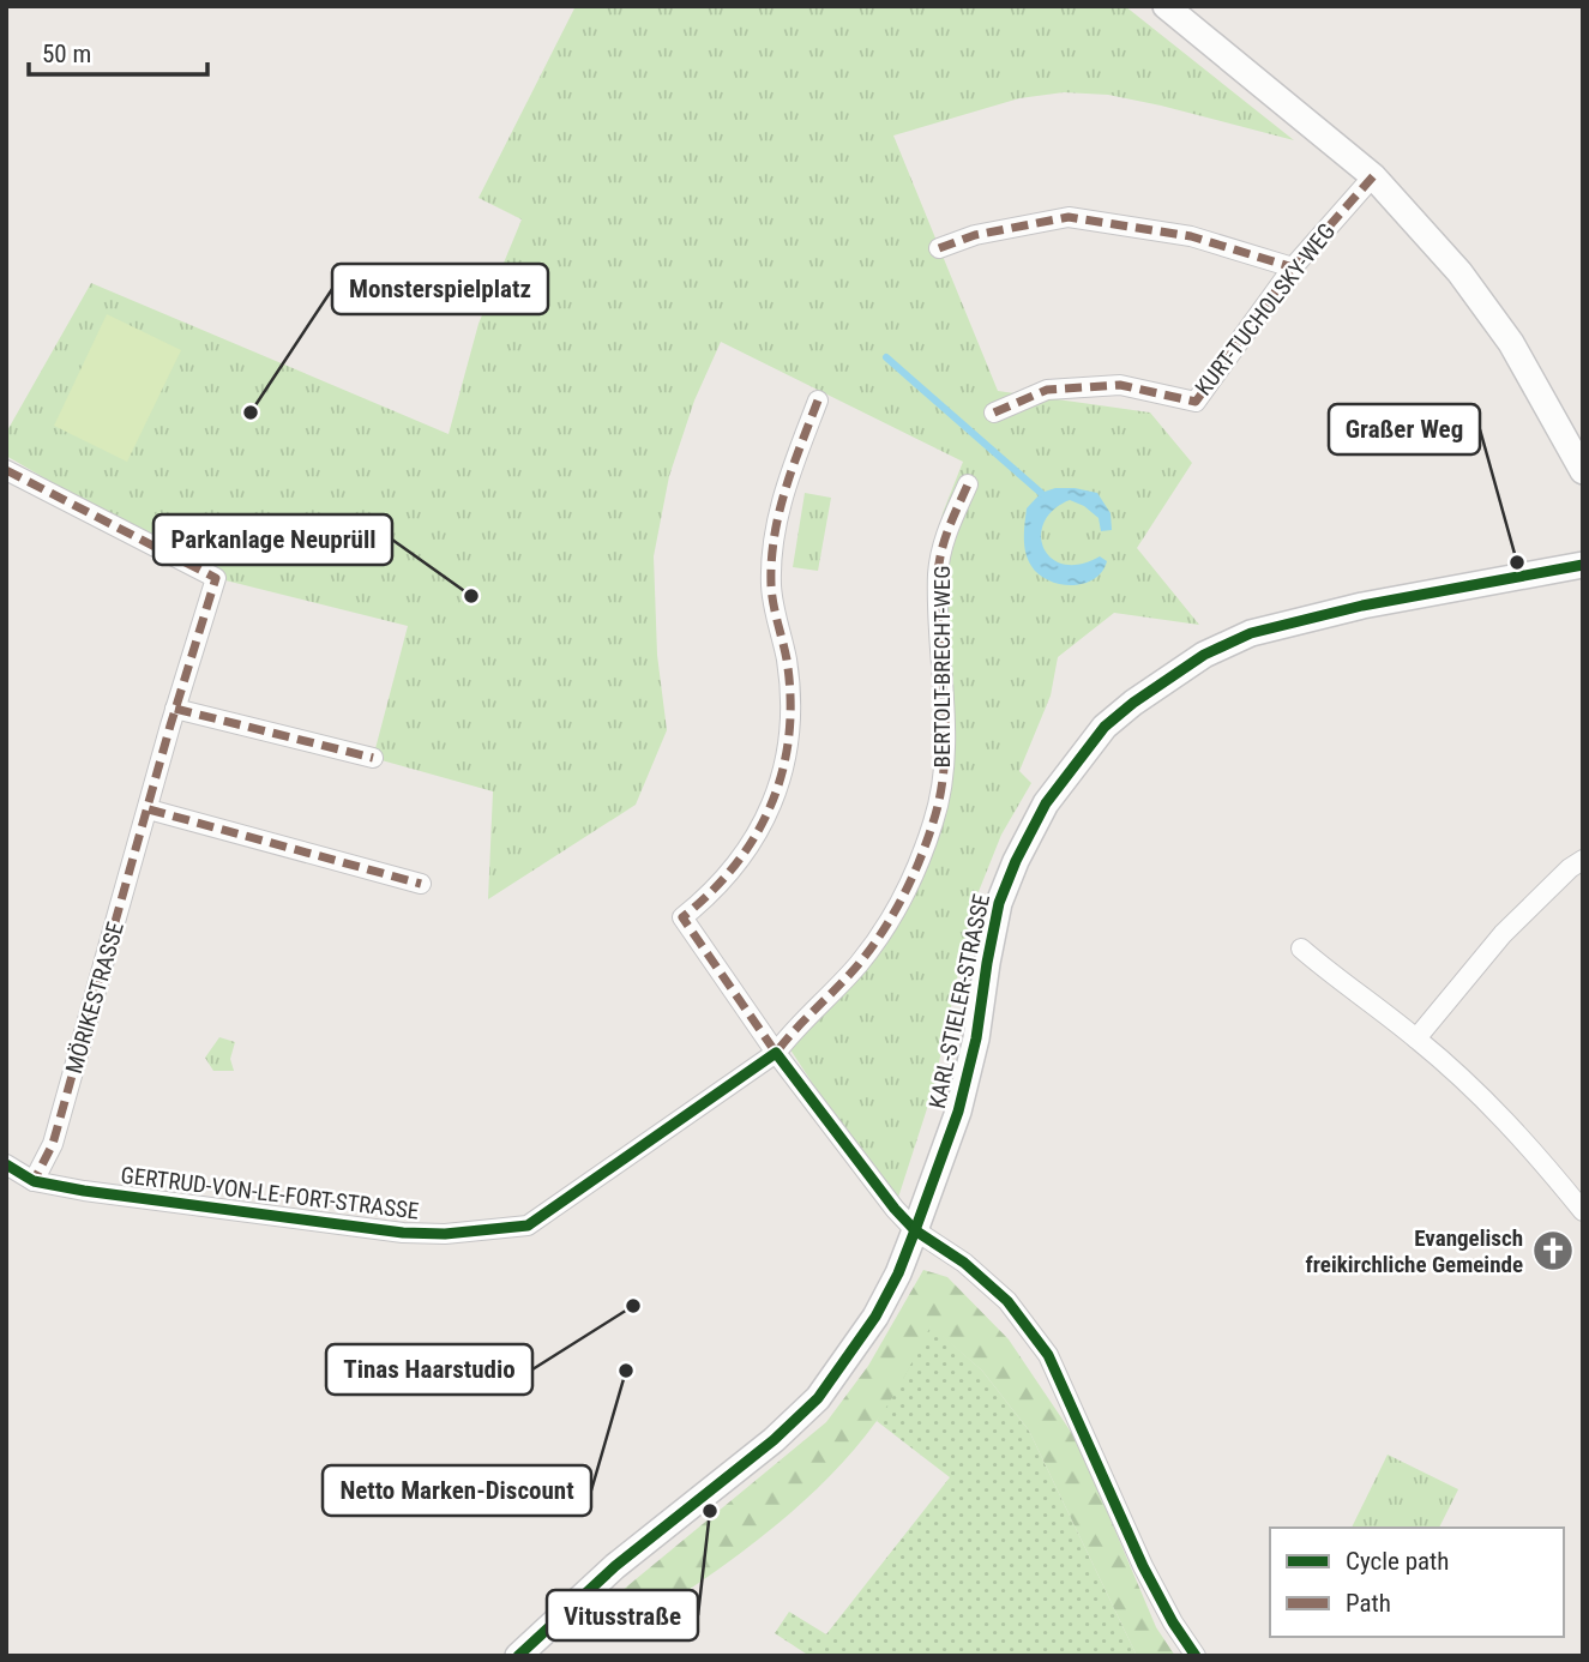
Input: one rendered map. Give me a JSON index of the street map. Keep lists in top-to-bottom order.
{
  "streets": {
    "street": [
      "KURT-TUCHOLSKY-WEG",
      "BERTOLT-BRECHT-WEG",
      "MÖRIKESTRASSE",
      "KARL-STIELER-STRASSE",
      "GERTRUD-VON-LE-FORT-STRASSE"
    ]
  },
  "crossings": [
    ["BERTOLT-BRECHT-WEG", "GERTRUD-VON-LE-FORT-STRASSE"],
    ["MÖRIKESTRASSE", "GERTRUD-VON-LE-FORT-STRASSE"]
  ],
  "places": {
    "other": [
      "Monsterspielplatz",
      "Graßer Weg",
      "Parkanlage Neuprüll",
      "Tinas Haarstudio",
      "Netto Marken-Discount",
      "Vitusstraße"
    ],
    "church": ["Evangelisch freikirchliche Gemeinde"]
  },
  "legend": ["Cycle path", "Path"],
  "scale_bar": "50 m"
}
